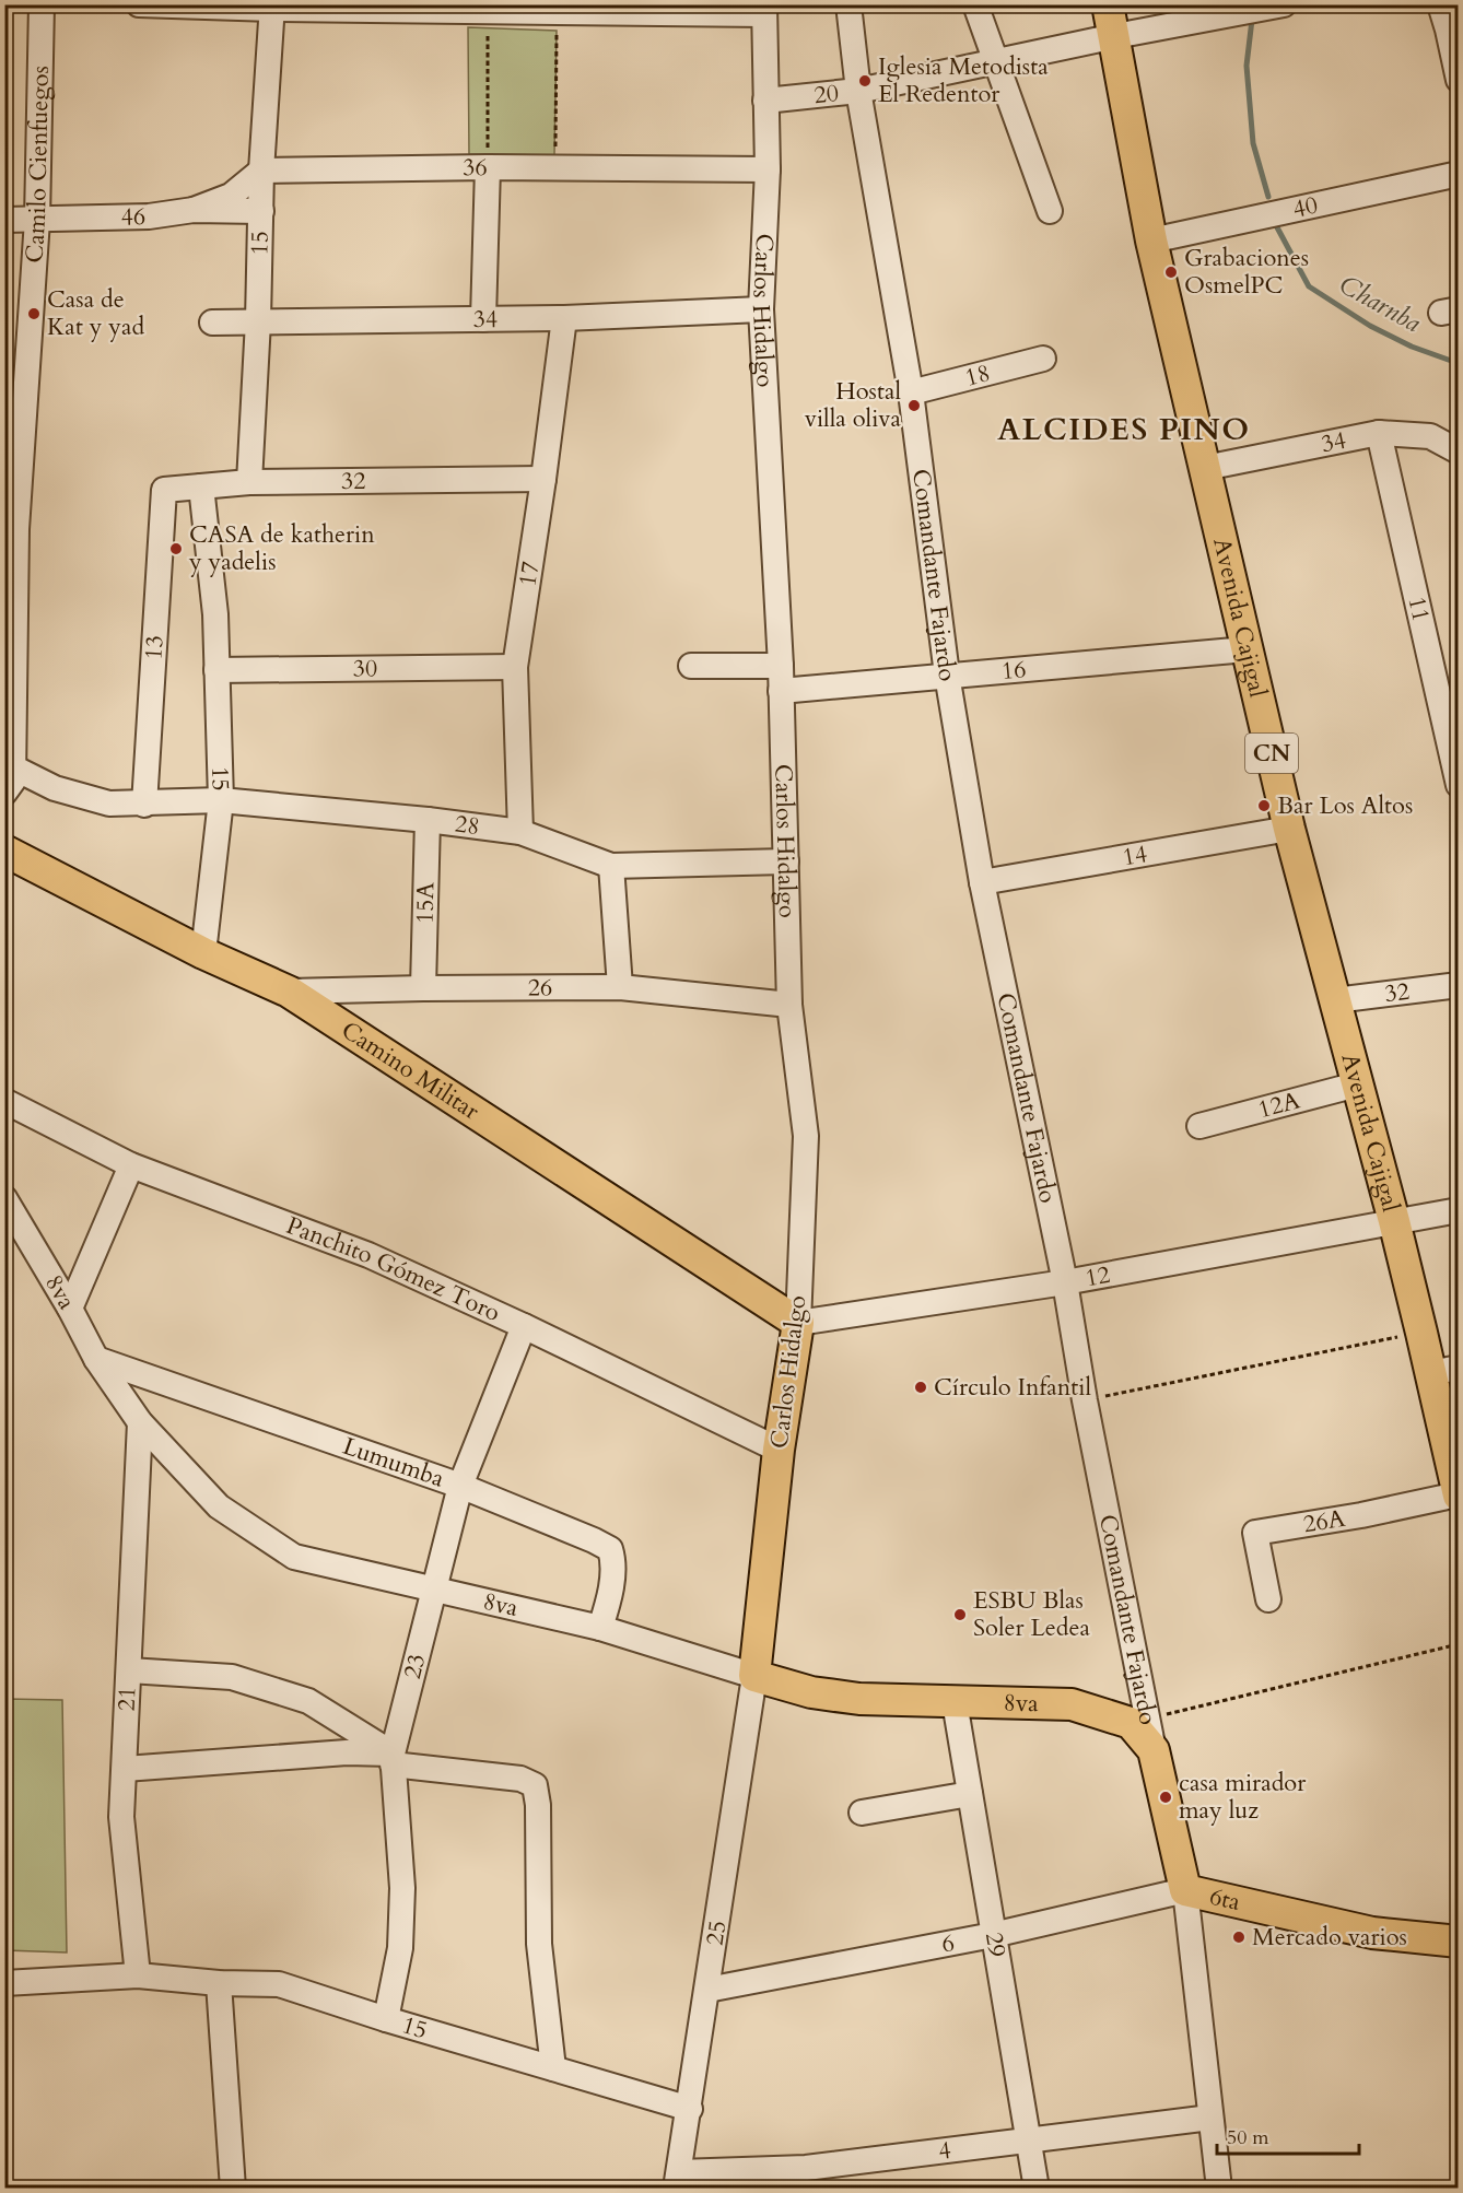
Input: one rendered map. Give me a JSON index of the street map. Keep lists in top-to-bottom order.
{
  "streets": {
    "main road": [
      "Carlos Hidalgo",
      "Comandante Fajardo",
      "Avenida Cajigal",
      "CN",
      "Camino Militar",
      "8va",
      "6ta"
    ],
    "street": [
      "20",
      "Camilo Cienfuegos",
      "36",
      "40",
      "46",
      "15",
      "34",
      "18",
      "32",
      "17",
      "11",
      "13",
      "30",
      "16",
      "28",
      "14",
      "15A",
      "26",
      "12A",
      "Panchito Gómez Toro",
      "12",
      "Lumumba",
      "26A",
      "23",
      "21",
      "25",
      "6",
      "29",
      "4"
    ]
  },
  "crossings": [
    ["20", "Carlos Hidalgo"],
    ["20", "Comandante Fajardo"],
    ["20", "Avenida Cajigal"],
    ["Camilo Cienfuegos", "46"],
    ["Camilo Cienfuegos", "28"],
    ["36", "15"],
    ["36", "Carlos Hidalgo"],
    ["40", "Avenida Cajigal"],
    ["46", "15"],
    ["15", "34"],
    ["15", "32"],
    ["15", "30"],
    ["15", "28"],
    ["15", "Camino Militar"],
    ["15", "23"],
    ["15", "21"],
    ["15", "25"],
    ["Carlos Hidalgo", "34"],
    ["Carlos Hidalgo", "16"],
    ["Carlos Hidalgo", "28"],
    ["Carlos Hidalgo", "26"],
    ["Carlos Hidalgo", "Camino Militar"],
    ["Carlos Hidalgo", "Panchito Gómez Toro"],
    ["Carlos Hidalgo", "12"],
    ["Carlos Hidalgo", "8va"],
    ["Carlos Hidalgo", "25"],
    ["34", "17"],
    ["34", "11"],
    ["34", "Avenida Cajigal"],
    ["18", "Comandante Fajardo"],
    ["32", "17"],
    ["32", "Avenida Cajigal"],
    ["32", "13"],
    ["17", "30"],
    ["17", "28"],
    ["Comandante Fajardo", "16"],
    ["Comandante Fajardo", "14"],
    ["Comandante Fajardo", "12"],
    ["Comandante Fajardo", "8va"],
    ["Comandante Fajardo", "6ta"],
    ["Comandante Fajardo", "6"],
    ["Comandante Fajardo", "4"],
    ["Avenida Cajigal", "16"],
    ["Avenida Cajigal", "14"],
    ["Avenida Cajigal", "12A"],
    ["Avenida Cajigal", "12"],
    ["Avenida Cajigal", "26A"],
    ["13", "28"],
    ["28", "15A"],
    ["15A", "26"],
    ["26", "Camino Militar"],
    ["Camino Militar", "12"],
    ["Panchito Gómez Toro", "23"],
    ["8va", "Lumumba"],
    ["8va", "23"],
    ["8va", "21"],
    ["8va", "25"],
    ["8va", "29"],
    ["Lumumba", "23"],
    ["6ta", "6"],
    ["25", "6"],
    ["25", "4"],
    ["6", "29"],
    ["29", "4"]
  ],
  "districts": ["ALCIDES PINO"],
  "water": ["Charnba"],
  "places": [
    "Iglesia Metodista El Redentor",
    "Grabaciones OsmelPC",
    "Casa de Kat y yad",
    "Hostal villa oliva",
    "CASA de katherin y yadelis",
    "Bar Los Altos",
    "Círculo Infantil",
    "ESBU Blas Soler Ledea",
    "casa mirador may luz",
    "Mercado varios"
  ],
  "scale_bar": "50 m"
}
